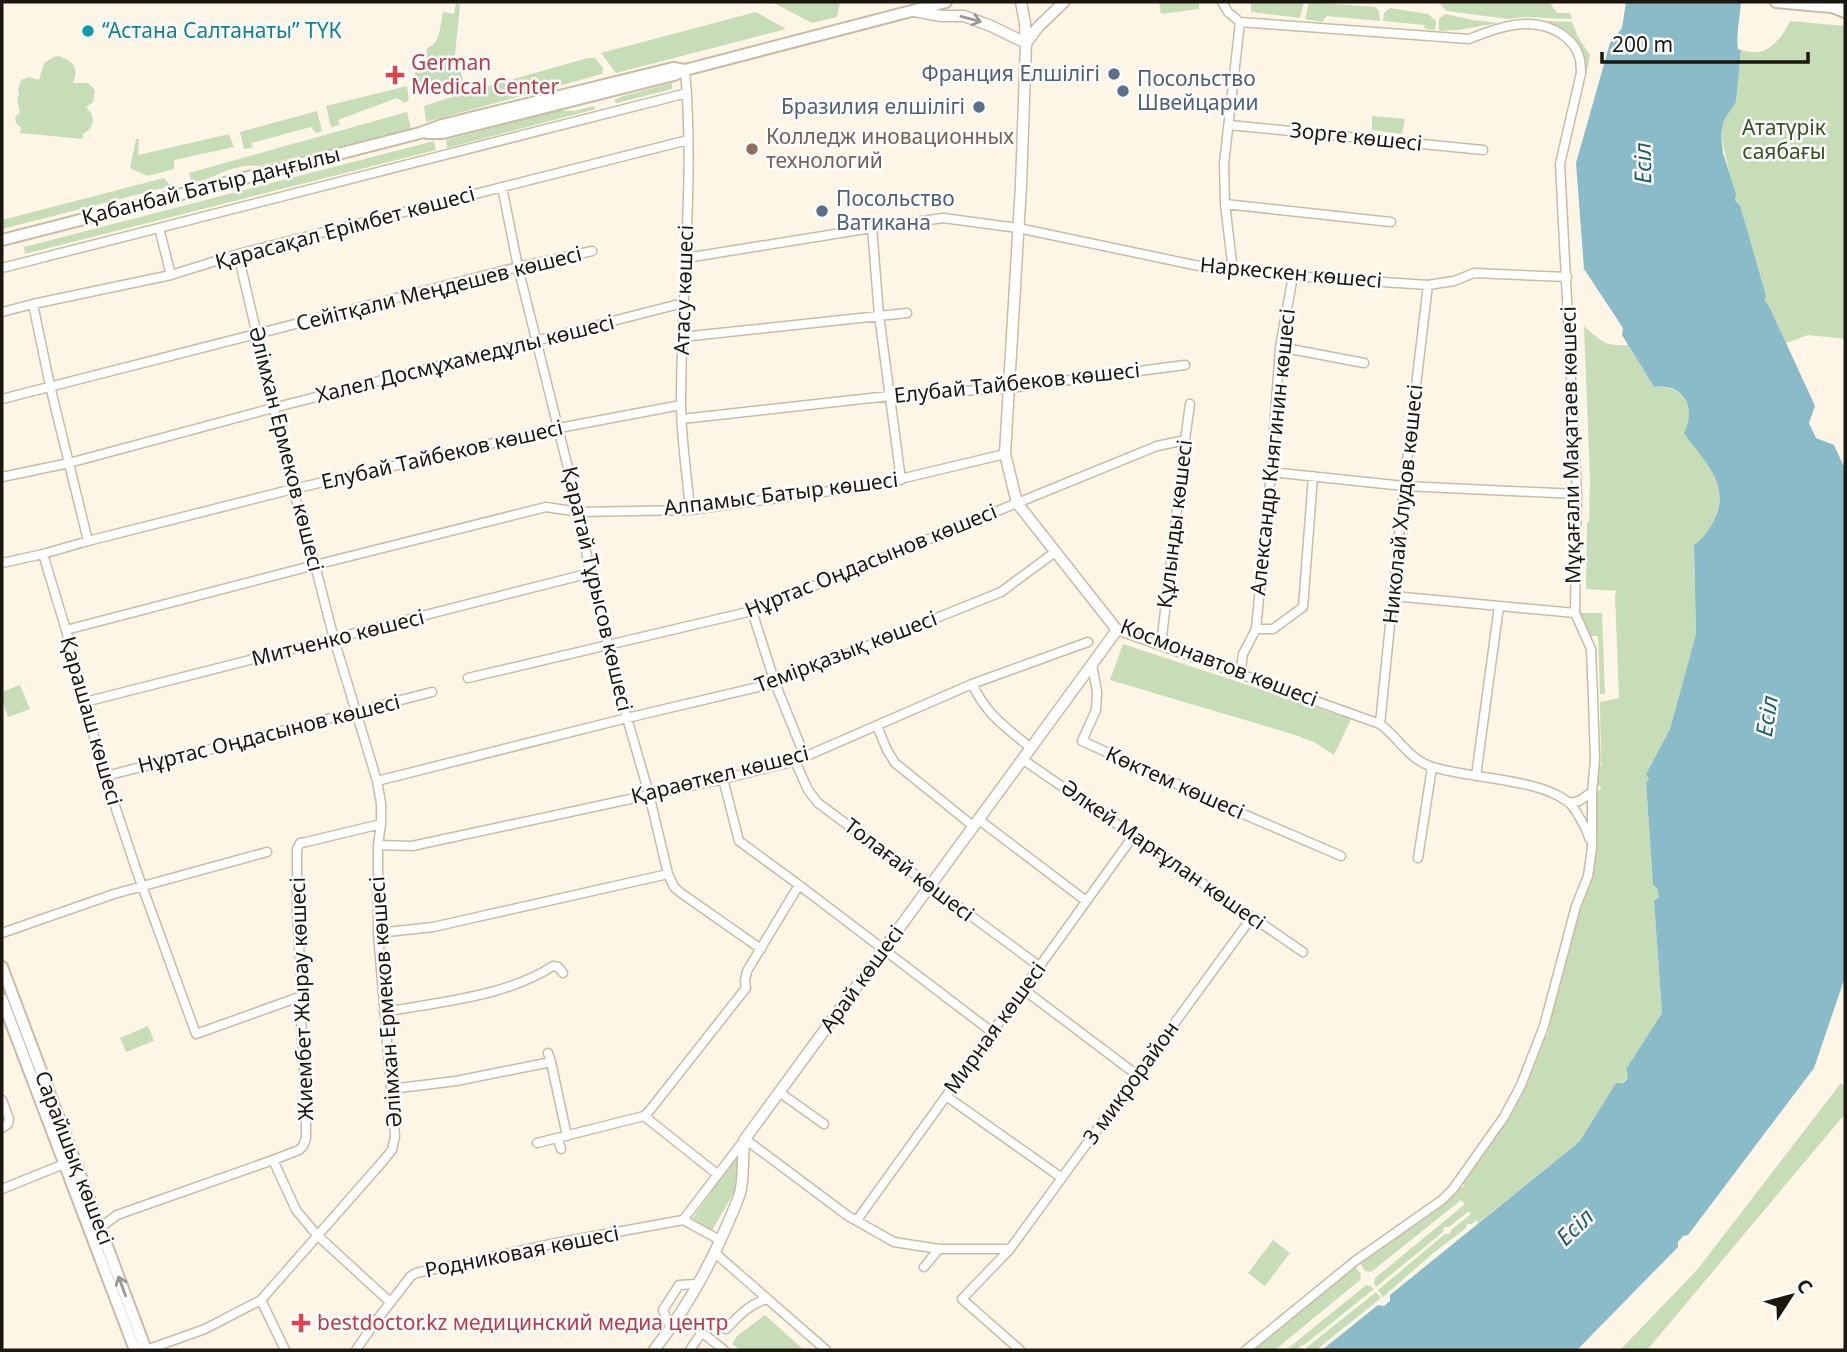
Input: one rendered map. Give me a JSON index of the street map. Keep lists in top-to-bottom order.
{
  "streets": {
    "main road": ["Қабанбай Батыр даңғылы", "Сарайшық көшесі"],
    "street": [
      "Зорге көшесі",
      "Қарасақал Ерімбет көшесі",
      "Наркескен көшесі",
      "Сейітқали Меңдешев көшесі",
      "Атасу көшесі",
      "Халел Досмұхамедұлы көшесі",
      "Елубай Тайбеков көшесі",
      "Мұқағали Мақатаев көшесі",
      "Әлімхан Ермеков көшесі",
      "Александр Княгинин көшесі",
      "Алпамыс Батыр көшесі",
      "Николай Хлудов көшесі",
      "Құлынды көшесі",
      "Нұртас Оңдасынов көшесі",
      "Қаратай Тұрысов көшесі",
      "Митченко көшесі",
      "Темірқазық көшесі",
      "Космонавтов көшесі",
      "Қарашаш көшесі",
      "Қараөткел көшесі",
      "Көктем көшесі",
      "Әлкей Марғұлан көшесі",
      "Толағай көшесі",
      "Арай көшесі",
      "Жиембет Жырау көшесі",
      "Мирная көшесі",
      "3 микрорайон",
      "Родниковая көшесі"
    ]
  },
  "crossings": [
    ["Қабанбай Батыр даңғылы", "Атасу көшесі"],
    ["Қарасақал Ерімбет көшесі", "Атасу көшесі"],
    ["Қарасақал Ерімбет көшесі", "Әлімхан Ермеков көшесі"],
    ["Қарасақал Ерімбет көшесі", "Қаратай Тұрысов көшесі"],
    ["Наркескен көшесі", "Атасу көшесі"],
    ["Наркескен көшесі", "Мұқағали Мақатаев көшесі"],
    ["Наркескен көшесі", "Александр Княгинин көшесі"],
    ["Наркескен көшесі", "Николай Хлудов көшесі"],
    ["Наркескен көшесі", "Космонавтов көшесі"],
    ["Сейітқали Меңдешев көшесі", "Әлімхан Ермеков көшесі"],
    ["Сейітқали Меңдешев көшесі", "Қаратай Тұрысов көшесі"],
    ["Атасу көшесі", "Халел Досмұхамедұлы көшесі"],
    ["Атасу көшесі", "Елубай Тайбеков көшесі"],
    ["Атасу көшесі", "Алпамыс Батыр көшесі"],
    ["Халел Досмұхамедұлы көшесі", "Әлімхан Ермеков көшесі"],
    ["Халел Досмұхамедұлы көшесі", "Қаратай Тұрысов көшесі"],
    ["Елубай Тайбеков көшесі", "Әлімхан Ермеков көшесі"],
    ["Елубай Тайбеков көшесі", "Қаратай Тұрысов көшесі"],
    ["Елубай Тайбеков көшесі", "Космонавтов көшесі"],
    ["Елубай Тайбеков көшесі", "Қарашаш көшесі"],
    ["Әлімхан Ермеков көшесі", "Алпамыс Батыр көшесі"],
    ["Әлімхан Ермеков көшесі", "Нұртас Оңдасынов көшесі"],
    ["Әлімхан Ермеков көшесі", "Митченко көшесі"],
    ["Әлімхан Ермеков көшесі", "Темірқазық көшесі"],
    ["Әлімхан Ермеков көшесі", "Қараөткел көшесі"],
    ["Әлімхан Ермеков көшесі", "Жиембет Жырау көшесі"],
    ["Әлімхан Ермеков көшесі", "Сарайшық көшесі"],
    ["Александр Княгинин көшесі", "Космонавтов көшесі"],
    ["Алпамыс Батыр көшесі", "Қаратай Тұрысов көшесі"],
    ["Алпамыс Батыр көшесі", "Космонавтов көшесі"],
    ["Алпамыс Батыр көшесі", "Қарашаш көшесі"],
    ["Николай Хлудов көшесі", "Космонавтов көшесі"],
    ["Құлынды көшесі", "Нұртас Оңдасынов көшесі"],
    ["Құлынды көшесі", "Космонавтов көшесі"],
    ["Нұртас Оңдасынов көшесі", "Қаратай Тұрысов көшесі"],
    ["Нұртас Оңдасынов көшесі", "Космонавтов көшесі"],
    ["Нұртас Оңдасынов көшесі", "Қарашаш көшесі"],
    ["Қаратай Тұрысов көшесі", "Митченко көшесі"],
    ["Қаратай Тұрысов көшесі", "Темірқазық көшесі"],
    ["Қаратай Тұрысов көшесі", "Қараөткел көшесі"],
    ["Митченко көшесі", "Қарашаш көшесі"],
    ["Темірқазық көшесі", "Космонавтов көшесі"],
    ["Космонавтов көшесі", "Арай көшесі"],
    ["Қарашаш көшесі", "Жиембет Жырау көшесі"],
    ["Қараөткел көшесі", "Толағай көшесі"],
    ["Көктем көшесі", "Арай көшесі"],
    ["Әлкей Марғұлан көшесі", "Арай көшесі"],
    ["Әлкей Марғұлан көшесі", "Мирная көшесі"],
    ["Әлкей Марғұлан көшесі", "3 микрорайон"],
    ["Толағай көшесі", "Арай көшесі"],
    ["Толағай көшесі", "Мирная көшесі"],
    ["Жиембет Жырау көшесі", "Сарайшық көшесі"]
  ],
  "water": ["Есіл"],
  "parks": ["Ататүрік саябағы"],
  "places": {
    "other": [
      "“Астана Салтанаты” ТҮК",
      "Франция Елшілігі",
      "Посольство Швейцарии",
      "Бразилия елшілігі",
      "Колледж иновационных технологий",
      "Посольство Ватикана"
    ],
    "health": ["German Medical Center", "bestdoctor.kz медицинский медиа центр"]
  },
  "scale_bar": "200 m",
  "north": "top right"
}
